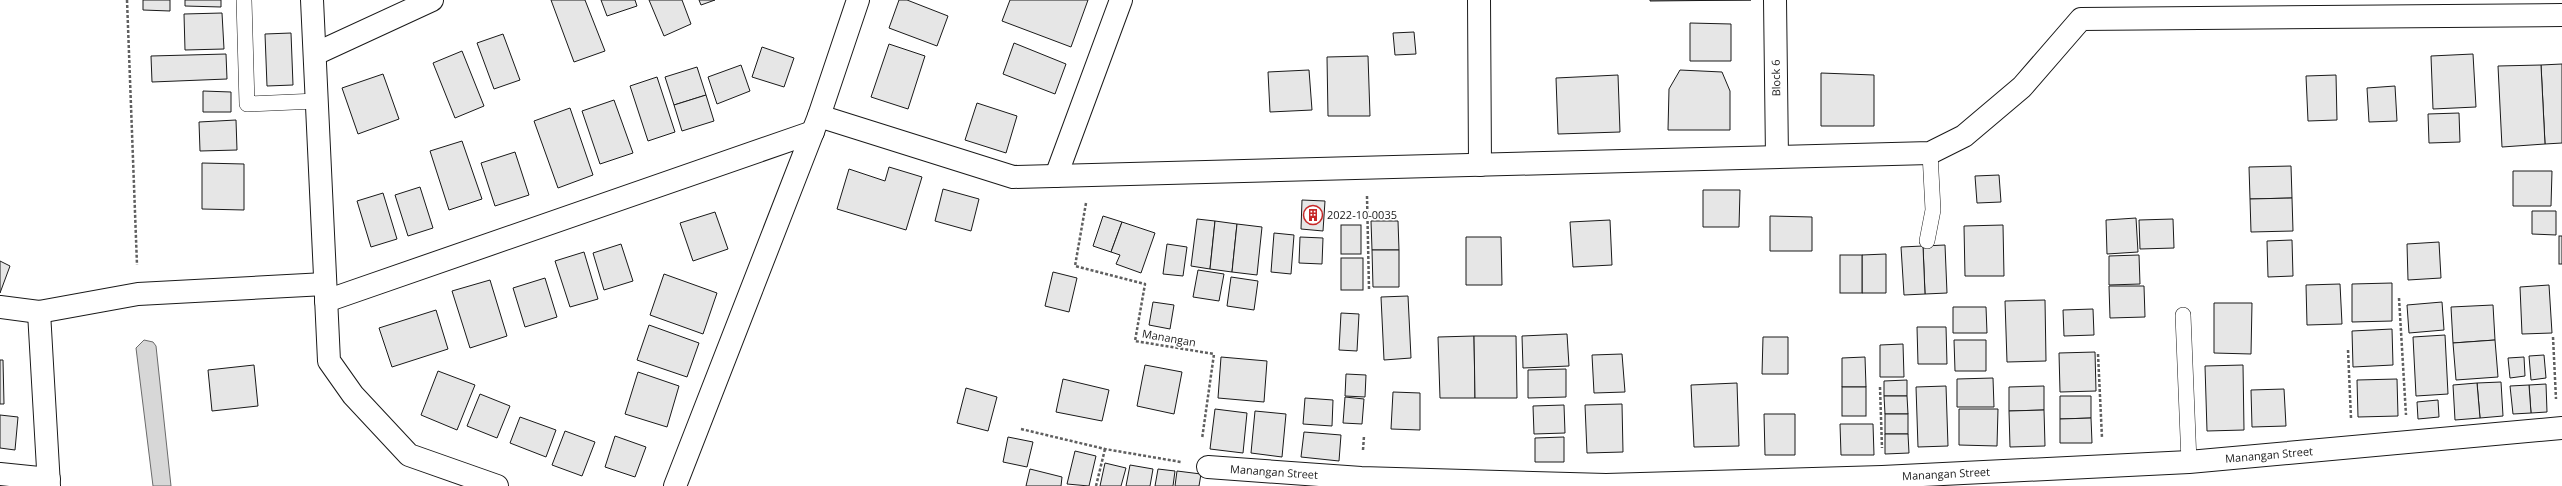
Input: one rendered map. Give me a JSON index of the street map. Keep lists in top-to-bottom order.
{
  "streets": {
    "street": ["Block 6", "Manangan Street"],
    "path": ["Manangan"]
  },
  "crossings": [
    ["Manangan", "Manangan Street"]
  ],
  "places": {
    "building": ["2022-10-0035"]
  }
}
